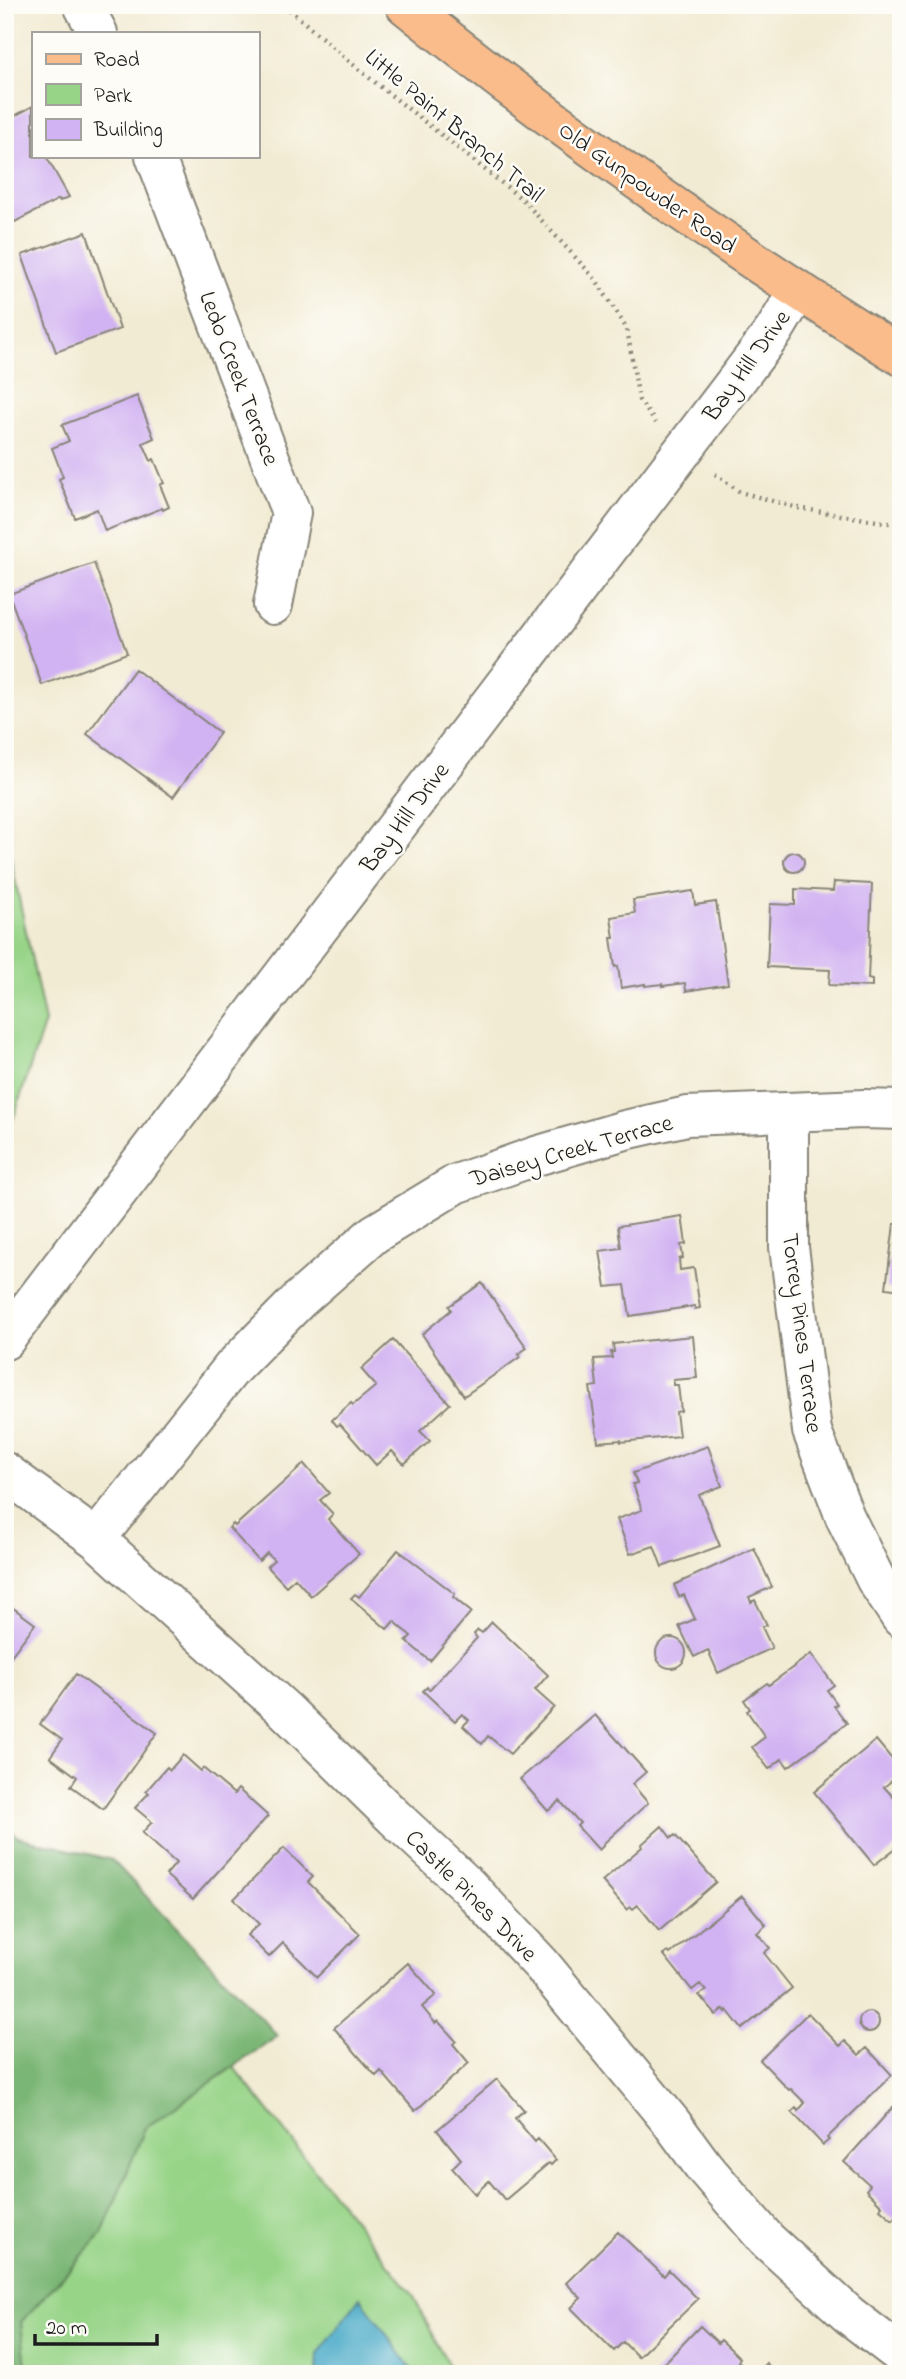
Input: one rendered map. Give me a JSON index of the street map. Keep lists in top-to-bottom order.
{
  "streets": {
    "main road": ["Old Gunpowder Road"],
    "street": [
      "Bay Hill Drive",
      "Ledo Creek Terrace",
      "Daisey Creek Terrace",
      "Torrey Pines Terrace",
      "Castle Pines Drive"
    ],
    "path": ["Little Paint Branch Trail"]
  },
  "crossings": [
    ["Old Gunpowder Road", "Bay Hill Drive"],
    ["Daisey Creek Terrace", "Torrey Pines Terrace"],
    ["Daisey Creek Terrace", "Castle Pines Drive"]
  ],
  "legend": ["Road", "Park", "Building"],
  "scale_bar": "20 m"
}
